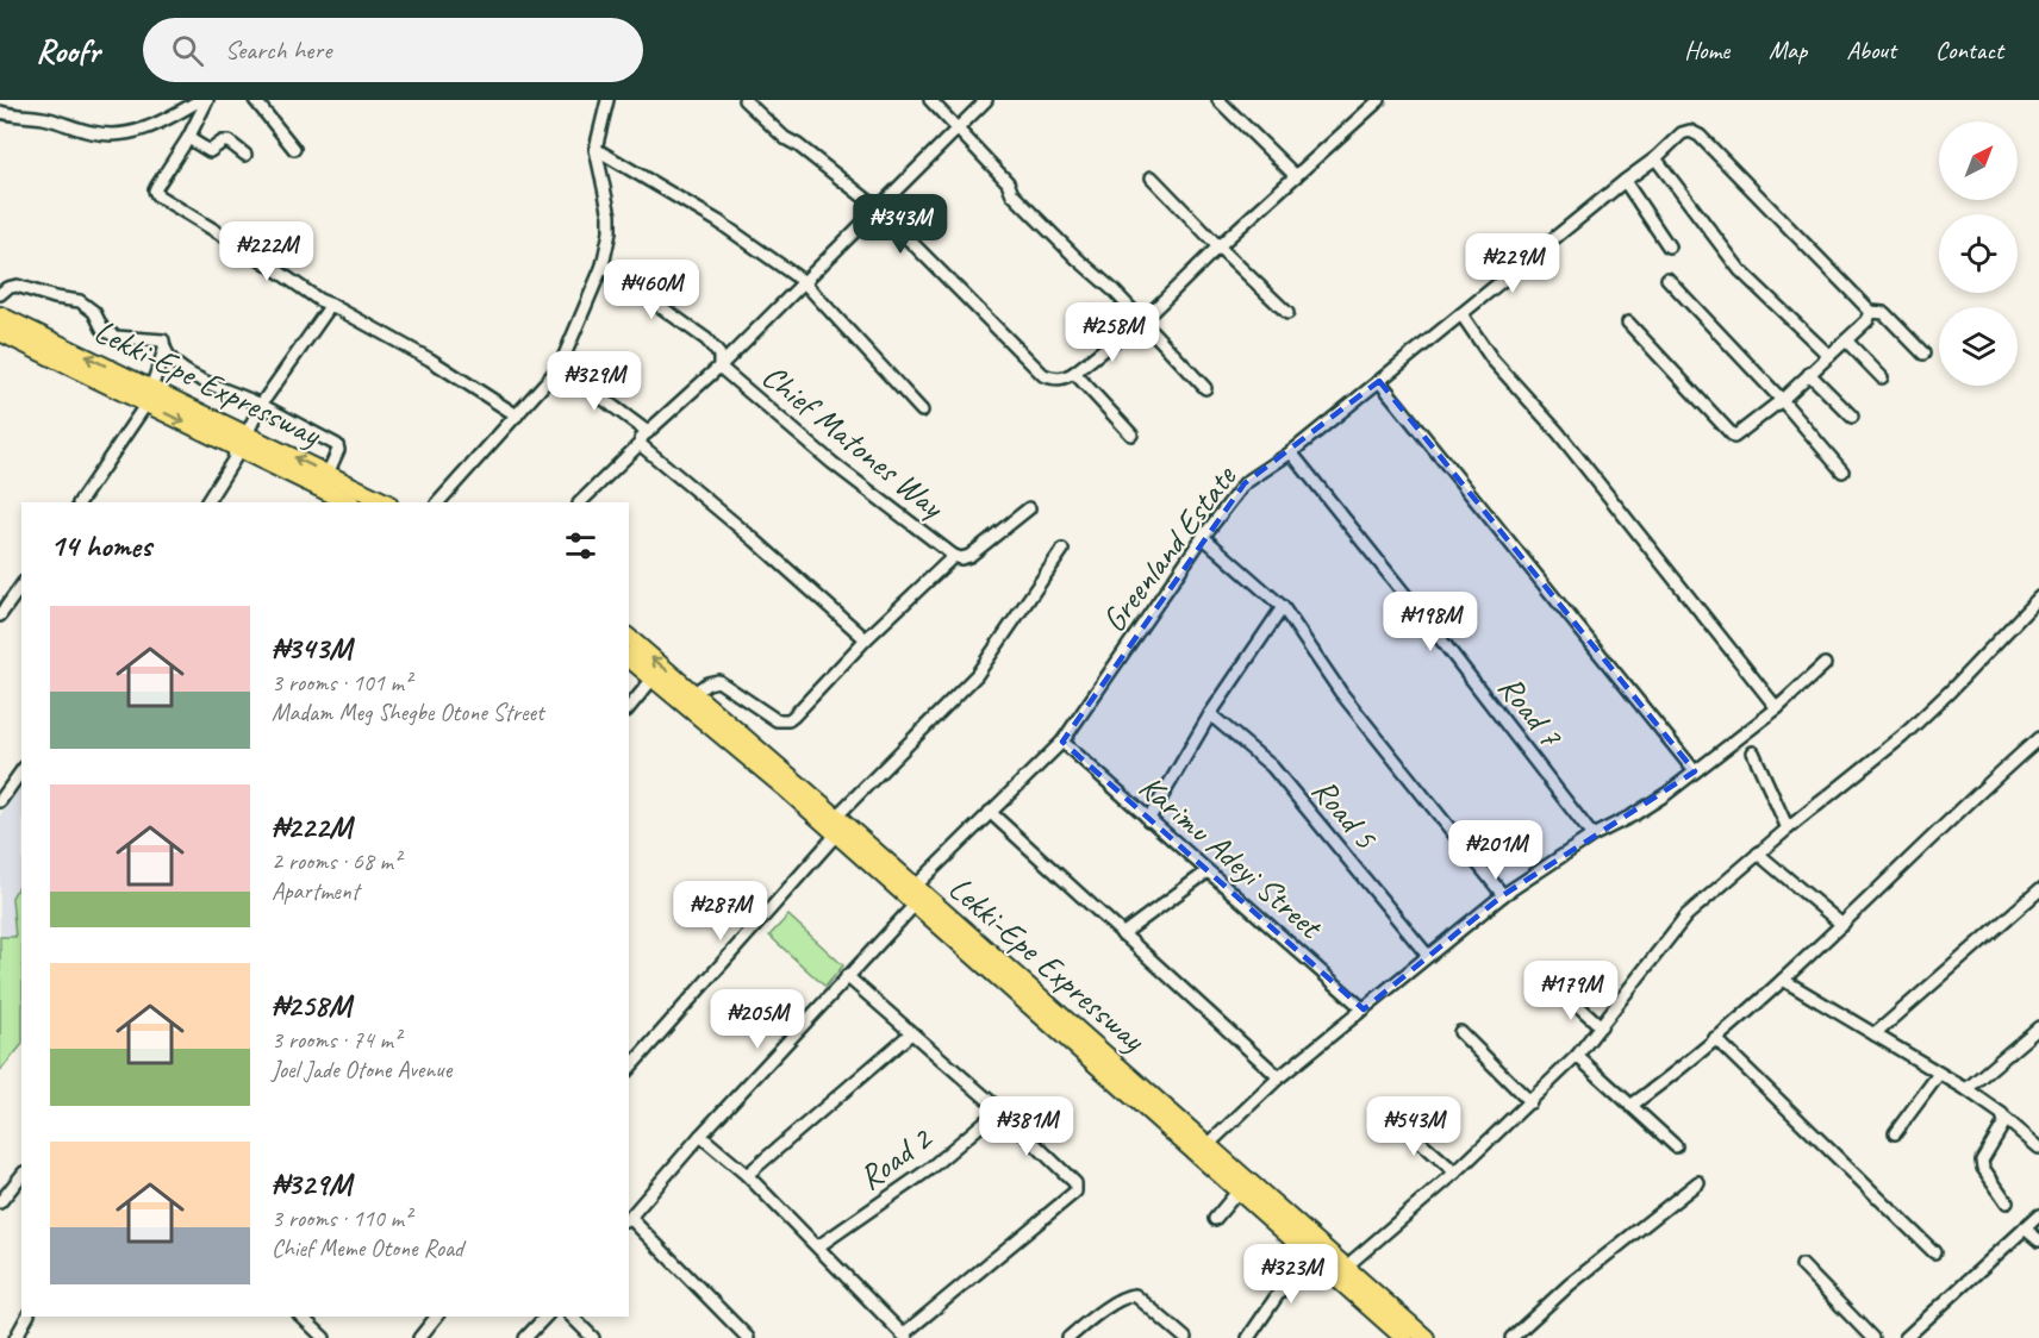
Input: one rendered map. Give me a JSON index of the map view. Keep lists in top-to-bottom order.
{
  "streets": {
    "highway": ["Lekki-Epe Expressway"],
    "street": [
      "Chief Matones Way",
      "Greenland Estate",
      "Road 7",
      "Road 5",
      "Karimu Adeyi Street",
      "Road 2"
    ]
  },
  "crossings": [
    ["Lekki-Epe Expressway", "Greenland Estate"],
    ["Greenland Estate", "Road 7"],
    ["Greenland Estate", "Karimu Adeyi Street"]
  ],
  "north": "top right",
  "page": {
    "header": "Roofr",
    "search": "Search here",
    "nav": [
      "Home",
      "Map",
      "About",
      "Contact"
    ],
    "price": [
      "₦343M",
      "₦222M",
      "₦229M",
      "₦460M",
      "₦258M",
      "₦329M",
      "₦198M",
      "₦201M",
      "₦287M",
      "₦179M",
      "₦205M",
      "₦381M",
      "₦543M",
      "₦323M"
    ],
    "heading": "14 homes",
    "list": [
      {
        "name": "₦343M",
        "note": "3 rooms · 101 m² · Madam Meg Shegbe Otone Street"
      },
      {
        "name": "₦222M",
        "note": "2 rooms · 68 m² · Apartment"
      },
      {
        "name": "₦258M",
        "note": "3 rooms · 74 m² · Joel Jade Otone Avenue"
      },
      {
        "name": "₦329M",
        "note": "3 rooms · 110 m² · Chief Meme Otone Road"
      }
    ]
  }
}
